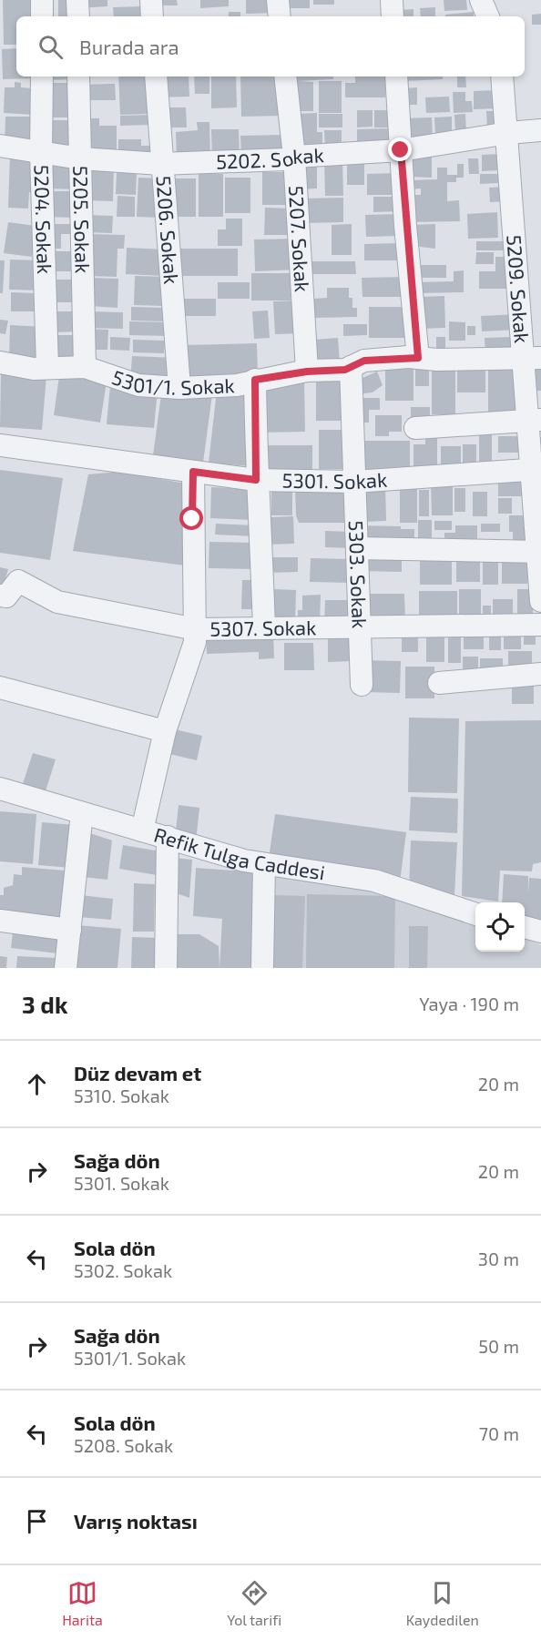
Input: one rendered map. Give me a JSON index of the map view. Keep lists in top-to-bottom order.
{
  "streets": {
    "street": [
      "5202. Sokak",
      "5204. Sokak",
      "5205. Sokak",
      "5206. Sokak",
      "5207. Sokak",
      "5209. Sokak",
      "5301/1. Sokak",
      "5301. Sokak",
      "5303. Sokak",
      "5307. Sokak",
      "Refik Tulga Caddesi"
    ]
  },
  "crossings": [
    ["5202. Sokak", "5204. Sokak"],
    ["5202. Sokak", "5205. Sokak"],
    ["5202. Sokak", "5206. Sokak"],
    ["5202. Sokak", "5207. Sokak"],
    ["5202. Sokak", "5209. Sokak"],
    ["5204. Sokak", "5301/1. Sokak"],
    ["5205. Sokak", "5301/1. Sokak"],
    ["5206. Sokak", "5301/1. Sokak"],
    ["5207. Sokak", "5301/1. Sokak"],
    ["5209. Sokak", "5301/1. Sokak"],
    ["5209. Sokak", "5301. Sokak"],
    ["5301/1. Sokak", "5303. Sokak"],
    ["5301. Sokak", "5303. Sokak"],
    ["5303. Sokak", "5307. Sokak"]
  ],
  "page": {
    "search": "Burada ara",
    "heading": ["3 dk", "Yaya · 190 m"],
    "list": [
      ["Düz devam et", "5310. Sokak", "20 m"],
      ["Sağa dön", "5301. Sokak", "20 m"],
      ["Sola dön", "5302. Sokak", "30 m"],
      ["Sağa dön", "5301/1. Sokak", "50 m"],
      ["Sola dön", "5208. Sokak", "70 m"],
      "Varış noktası"
    ],
    "nav": ["Harita", "Yol tarifi", "Kaydedilen"]
  }
}
